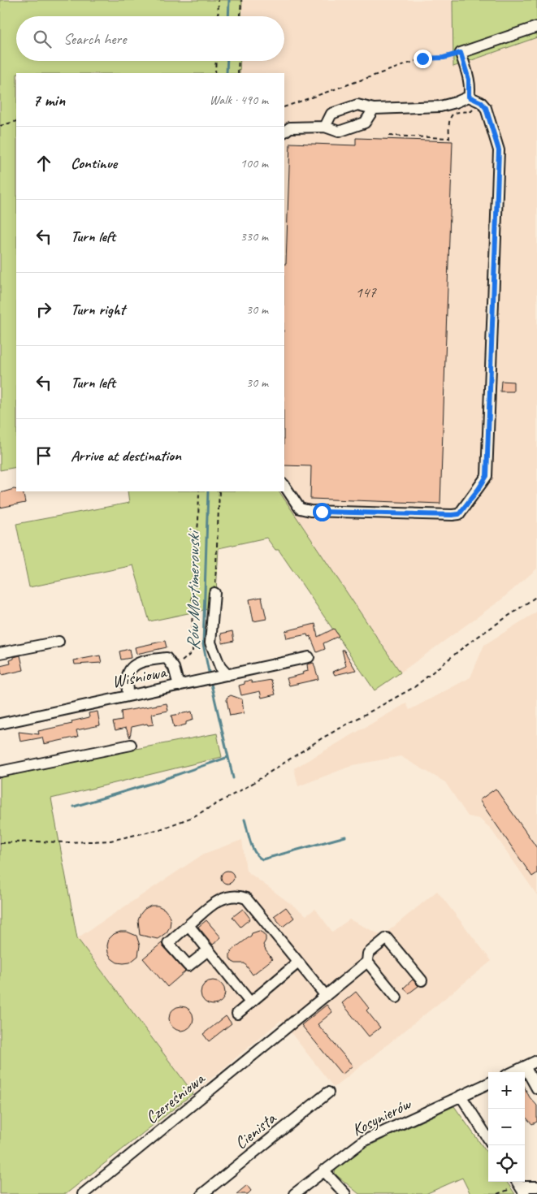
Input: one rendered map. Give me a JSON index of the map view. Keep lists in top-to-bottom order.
{
  "streets": {
    "street": [
      "Wiśniowa",
      "Czereśniowa",
      "Kosynierów",
      "Cienista"
    ]
  },
  "water": ["Rów Mortimerowski"],
  "house_numbers": ["147"],
  "page": {
    "search": "Search here",
    "heading": ["7 min", "Walk · 490 m"],
    "list": [
      ["Continue", "100 m"],
      ["Turn left", "330 m"],
      ["Turn right", "30 m"],
      ["Turn left", "30 m"],
      "Arrive at destination"
    ],
    "map_buttons": ["+", "−"]
  }
}
